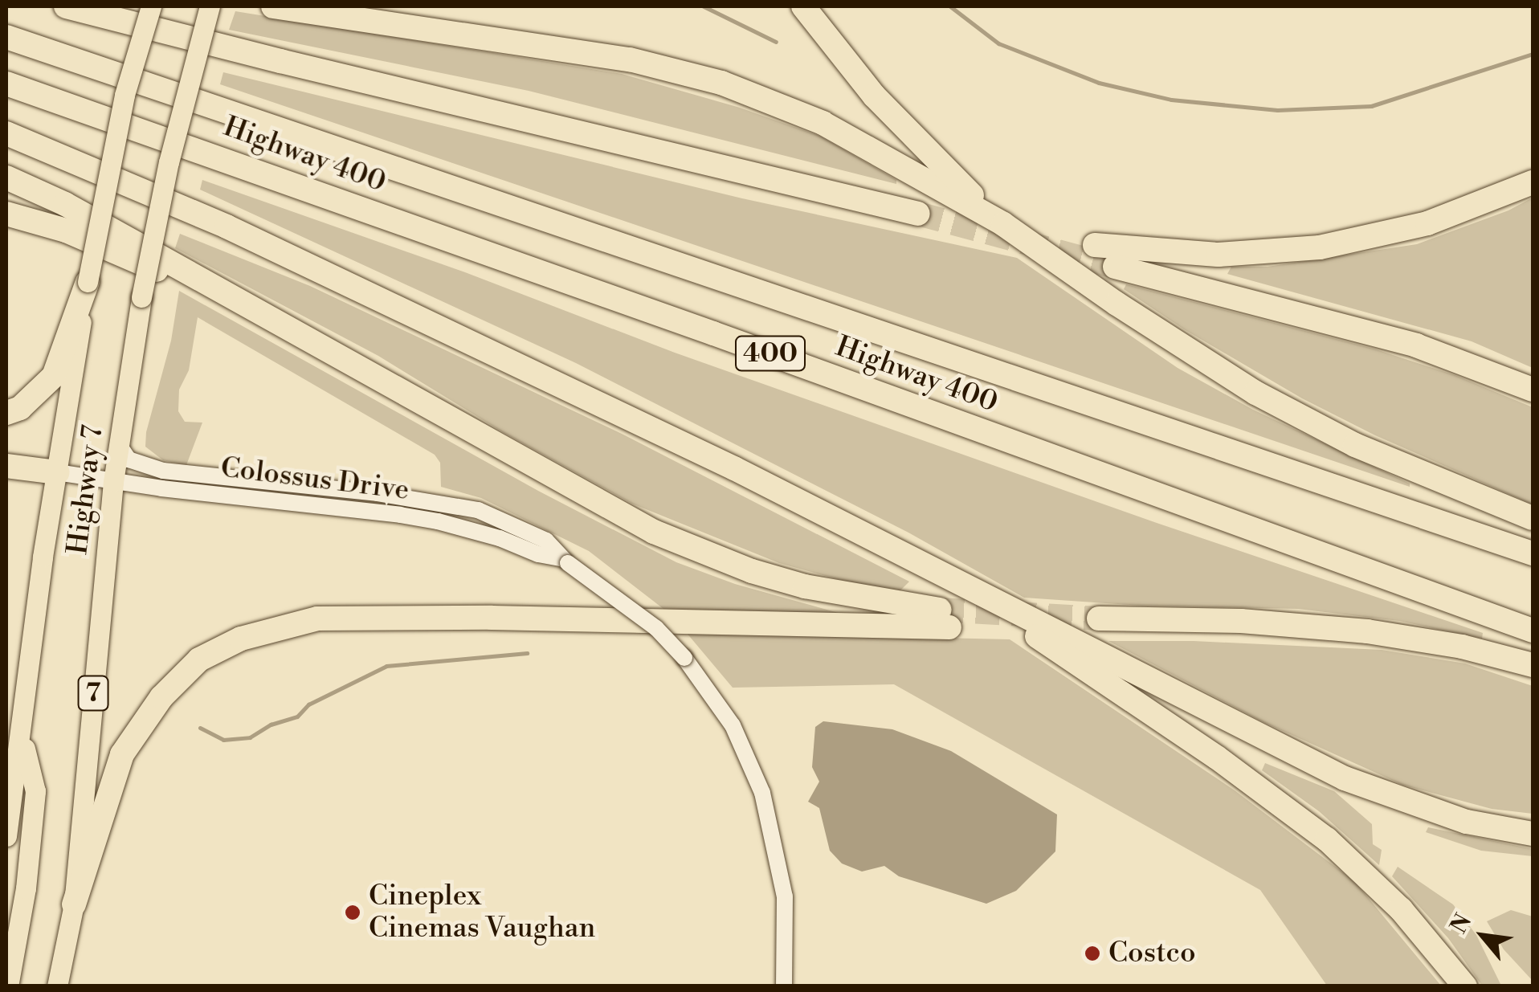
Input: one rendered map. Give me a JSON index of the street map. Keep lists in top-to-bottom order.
{
  "streets": {
    "highway": ["Highway 400", "400"],
    "main road": ["Highway 7", "7"],
    "street": ["Colossus Drive"]
  },
  "crossings": [
    ["Colossus Drive", "Highway 7"]
  ],
  "places": ["Cineplex Cinemas Vaughan", "Costco"],
  "north": "top left"
}
